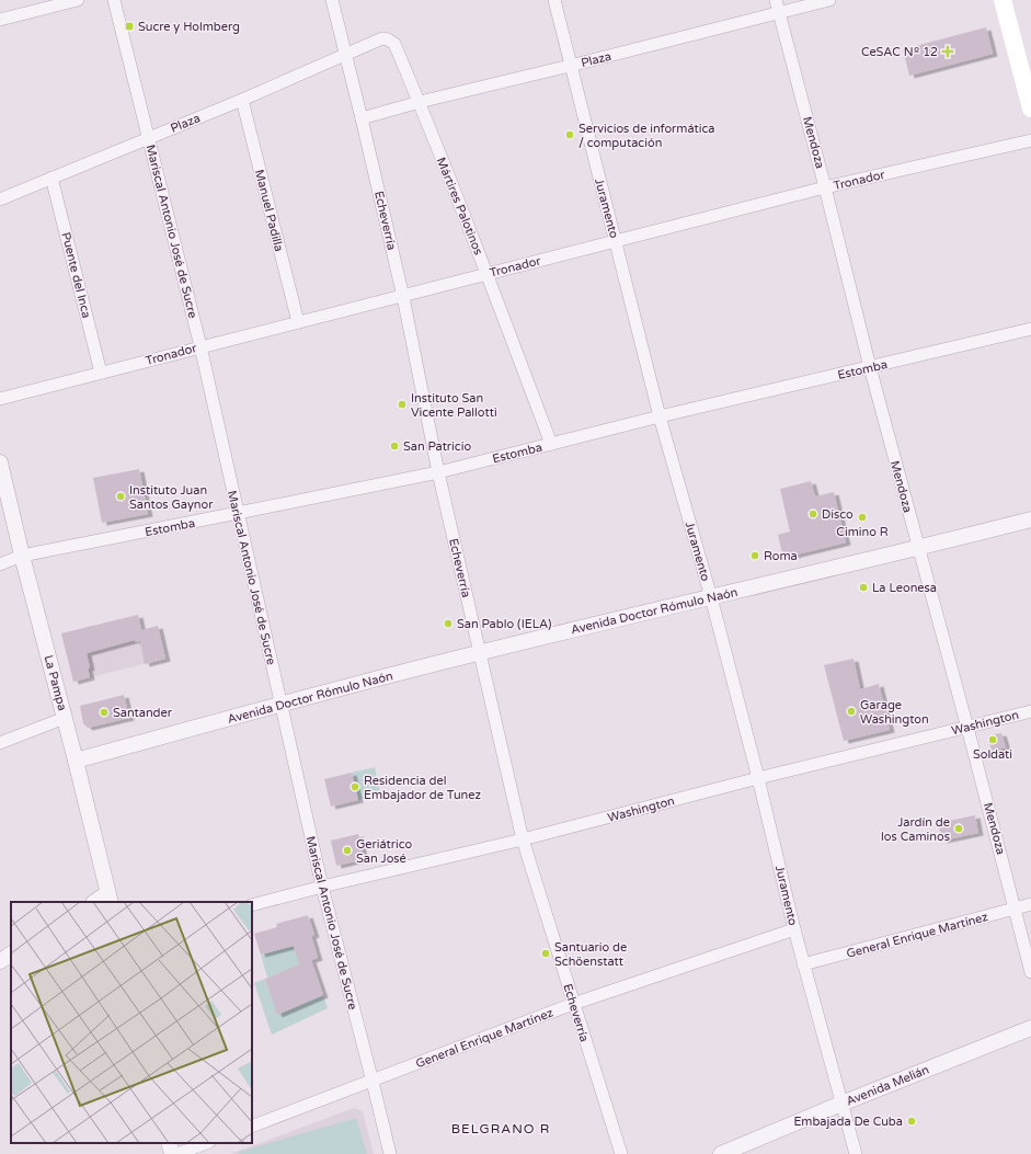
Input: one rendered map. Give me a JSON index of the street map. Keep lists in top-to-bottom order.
{
  "streets": {
    "street": [
      "Plaza",
      "Mendoza",
      "Tronador",
      "Mártires Palotinos",
      "Juramento",
      "Manuel Padilla",
      "Echeverría",
      "Mariscal Antonio José de Sucre",
      "Puente del Inca",
      "Estomba",
      "Avenida Doctor Rómulo Naón",
      "La Pampa",
      "Washington",
      "General Enrique Martínez",
      "Avenida Melián"
    ]
  },
  "crossings": [
    ["Plaza", "Mendoza"],
    ["Plaza", "Mártires Palotinos"],
    ["Plaza", "Juramento"],
    ["Plaza", "Manuel Padilla"],
    ["Plaza", "Echeverría"],
    ["Plaza", "Mariscal Antonio José de Sucre"],
    ["Plaza", "Puente del Inca"],
    ["Mendoza", "Tronador"],
    ["Mendoza", "Estomba"],
    ["Mendoza", "Avenida Doctor Rómulo Naón"],
    ["Mendoza", "Washington"],
    ["Mendoza", "General Enrique Martínez"],
    ["Tronador", "Mártires Palotinos"],
    ["Tronador", "Juramento"],
    ["Tronador", "Manuel Padilla"],
    ["Tronador", "Echeverría"],
    ["Tronador", "Mariscal Antonio José de Sucre"],
    ["Tronador", "Puente del Inca"],
    ["Mártires Palotinos", "Echeverría"],
    ["Mártires Palotinos", "Estomba"],
    ["Juramento", "Estomba"],
    ["Juramento", "Avenida Doctor Rómulo Naón"],
    ["Juramento", "Washington"],
    ["Juramento", "General Enrique Martínez"],
    ["Juramento", "Avenida Melián"],
    ["Echeverría", "Estomba"],
    ["Echeverría", "Avenida Doctor Rómulo Naón"],
    ["Echeverría", "Washington"],
    ["Echeverría", "General Enrique Martínez"],
    ["Mariscal Antonio José de Sucre", "Estomba"],
    ["Mariscal Antonio José de Sucre", "Avenida Doctor Rómulo Naón"],
    ["Mariscal Antonio José de Sucre", "Washington"],
    ["Mariscal Antonio José de Sucre", "General Enrique Martínez"],
    ["Estomba", "La Pampa"],
    ["Avenida Doctor Rómulo Naón", "La Pampa"]
  ],
  "districts": ["BELGRANO R"],
  "places": {
    "transit": ["Sucre y Holmberg"],
    "health": ["CeSAC Nº 12"],
    "other": [
      "Servicios de informática / computación",
      "Instituto San Vicente Pallotti",
      "San Patricio",
      "Instituto Juan Santos Gaynor",
      "Disco",
      "Cimino R",
      "Roma",
      "La Leonesa",
      "San Pablo (IELA)",
      "Garage Washington",
      "Santander",
      "Soldati",
      "Residencia del Embajador de Tunez",
      "Jardín de los Caminos",
      "Geriátrico San José",
      "Santuario de Schöenstatt",
      "Embajada De Cuba"
    ]
  }
}
